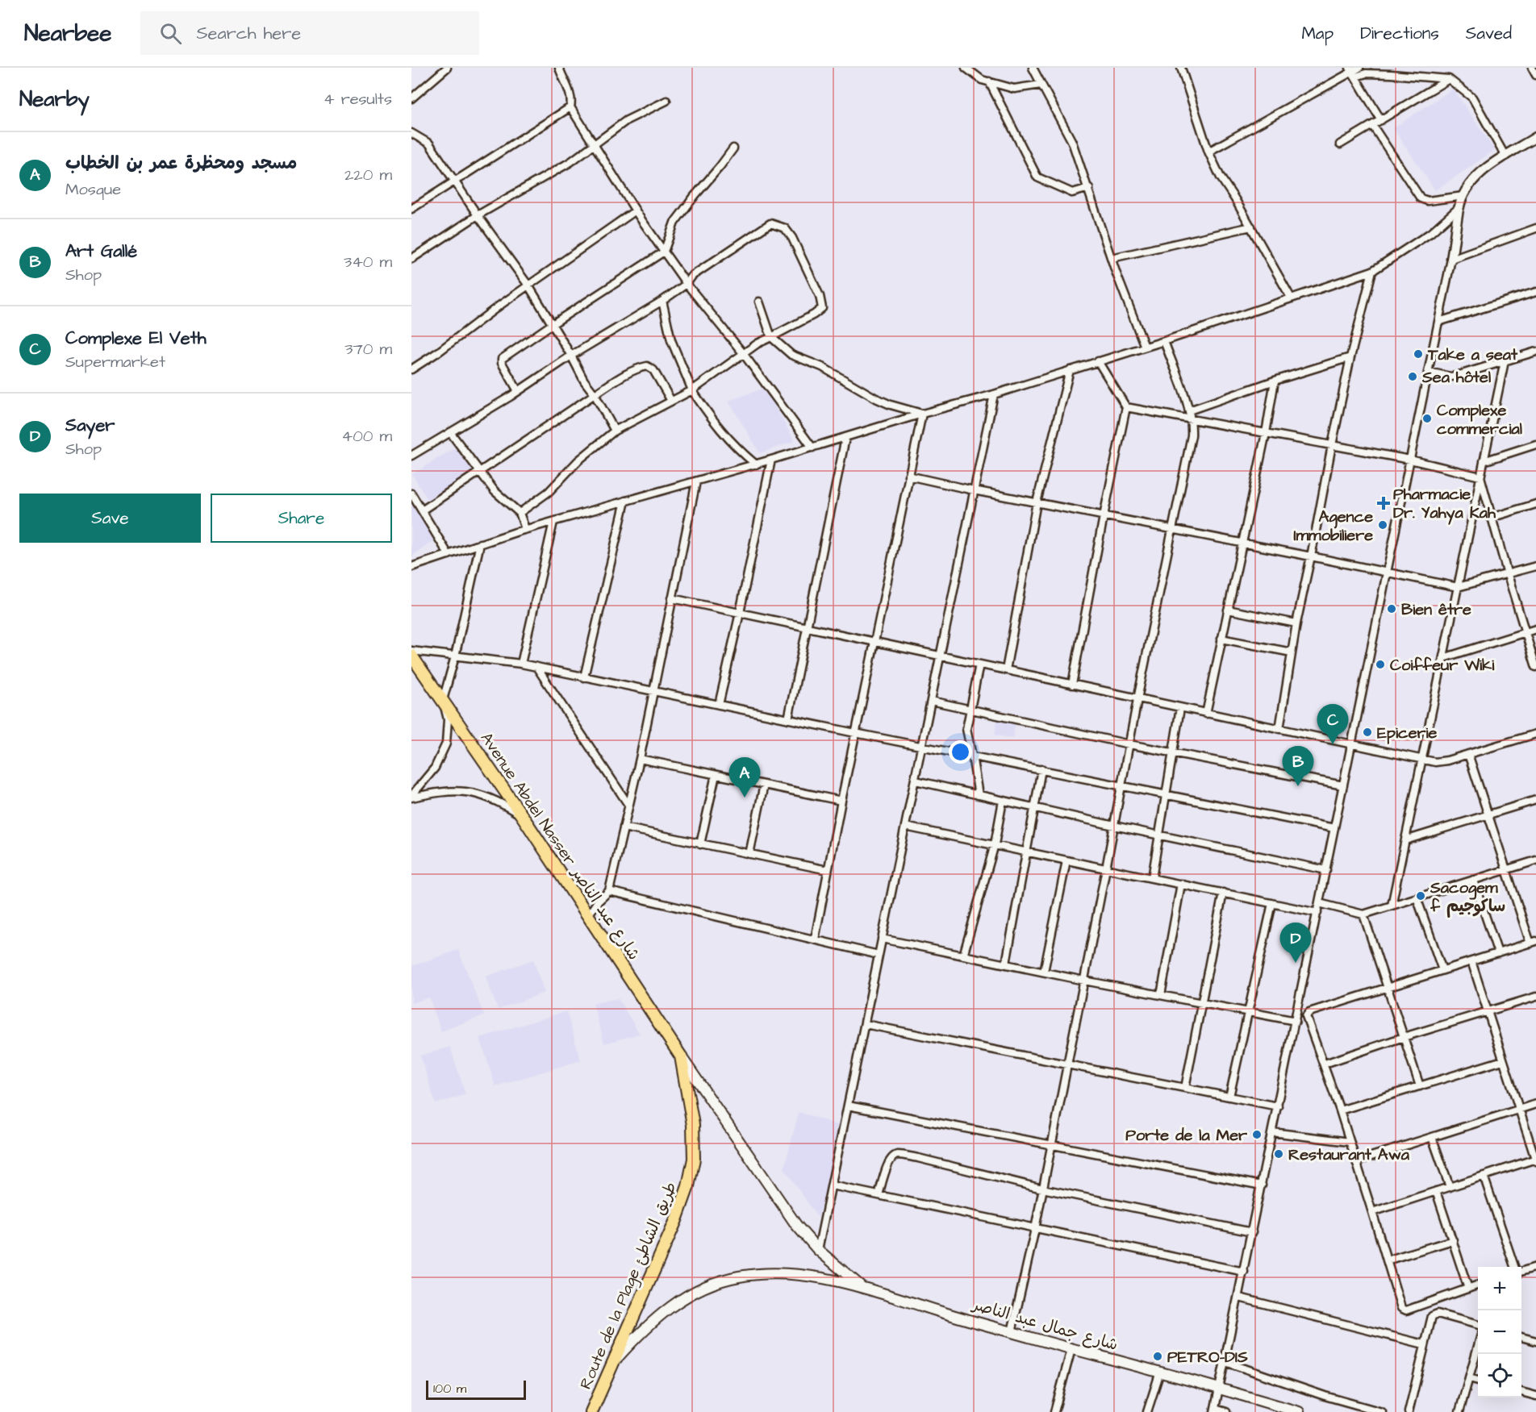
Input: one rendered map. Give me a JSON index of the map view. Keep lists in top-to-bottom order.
{
  "streets": {
    "main road": ["Avenue Abdel Nasser شارع عبد الناصر", "Route de la Plage طريق الشاطئ", "شارع جمال عبد الناصر"]
  },
  "crossings": [
    ["Avenue Abdel Nasser شارع عبد الناصر", "Route de la Plage طريق الشاطئ"],
    ["Avenue Abdel Nasser شارع عبد الناصر", "شارع جمال عبد الناصر"],
    ["Route de la Plage طريق الشاطئ", "شارع جمال عبد الناصر"]
  ],
  "places": {
    "other": [
      "Take a seat",
      "Sea hôtel",
      "Complexe commercial",
      "Agence Immobiliere",
      "Bien être",
      "Coiffeur Wiki",
      "Epicerie",
      "Sacogem f ساكوجيم",
      "Porte de la Mer",
      "Restaurant Awa",
      "PETRO-DIS"
    ],
    "health": ["Pharmacie Dr. Yahya Kah"]
  },
  "scale_bar": "100 m",
  "page": {
    "header": "Nearbee",
    "search": "Search here",
    "nav": ["Map", "Directions", "Saved"],
    "heading": ["Nearby", "4 results"],
    "list": [
      {
        "mark": "A",
        "name": "مسجد ومحظرة عمر بن الخطاب",
        "note": "Mosque",
        "value": "220 m"
      },
      {
        "mark": "B",
        "name": "Art Gallé",
        "note": "Shop",
        "value": "340 m"
      },
      {
        "mark": "C",
        "name": "Complexe El Veth",
        "note": "Supermarket",
        "value": "370 m"
      },
      {
        "mark": "D",
        "name": "Sayer",
        "note": "Shop",
        "value": "400 m"
      }
    ],
    "buttons": ["Save", "Share"],
    "pins": [
      "C",
      "B",
      "A",
      "D"
    ],
    "map_buttons": ["+", "−"],
    "scale": "100 m"
  }
}
